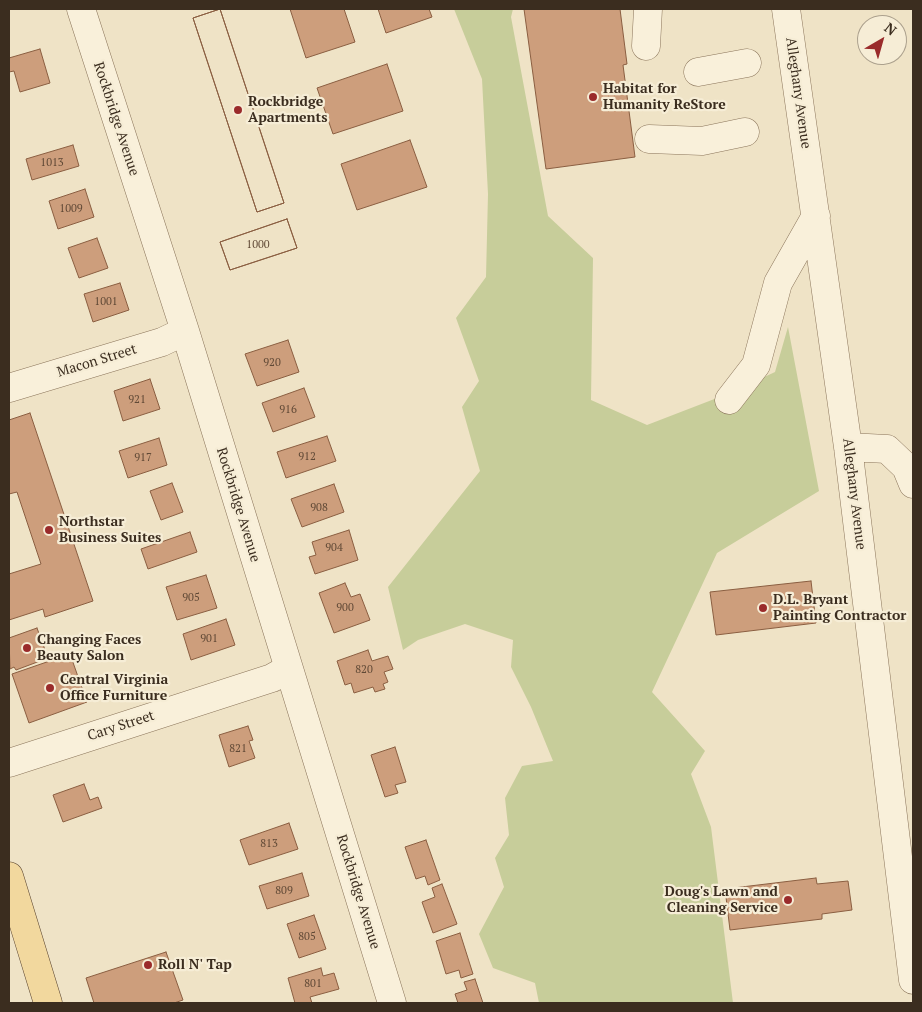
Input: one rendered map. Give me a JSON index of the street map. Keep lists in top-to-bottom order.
{
  "streets": {
    "street": [
      "Alleghany Avenue",
      "Rockbridge Avenue",
      "Macon Street",
      "Cary Street"
    ]
  },
  "crossings": [
    ["Rockbridge Avenue", "Macon Street"],
    ["Rockbridge Avenue", "Cary Street"]
  ],
  "places": [
    "Habitat for Humanity ReStore",
    "Rockbridge Apartments",
    "Northstar Business Suites",
    "D.L. Bryant Painting Contractor",
    "Changing Faces Beauty Salon",
    "Central Virginia Office Furniture",
    "Doug's Lawn and Cleaning Service",
    "Roll N' Tap"
  ],
  "house_numbers": [
    "1013",
    "1009",
    "1000",
    "1001",
    "920",
    "921",
    "916",
    "912",
    "917",
    "908",
    "904",
    "905",
    "900",
    "901",
    "820",
    "821",
    "813",
    "809",
    "805",
    "801"
  ],
  "north": "top right"
}
